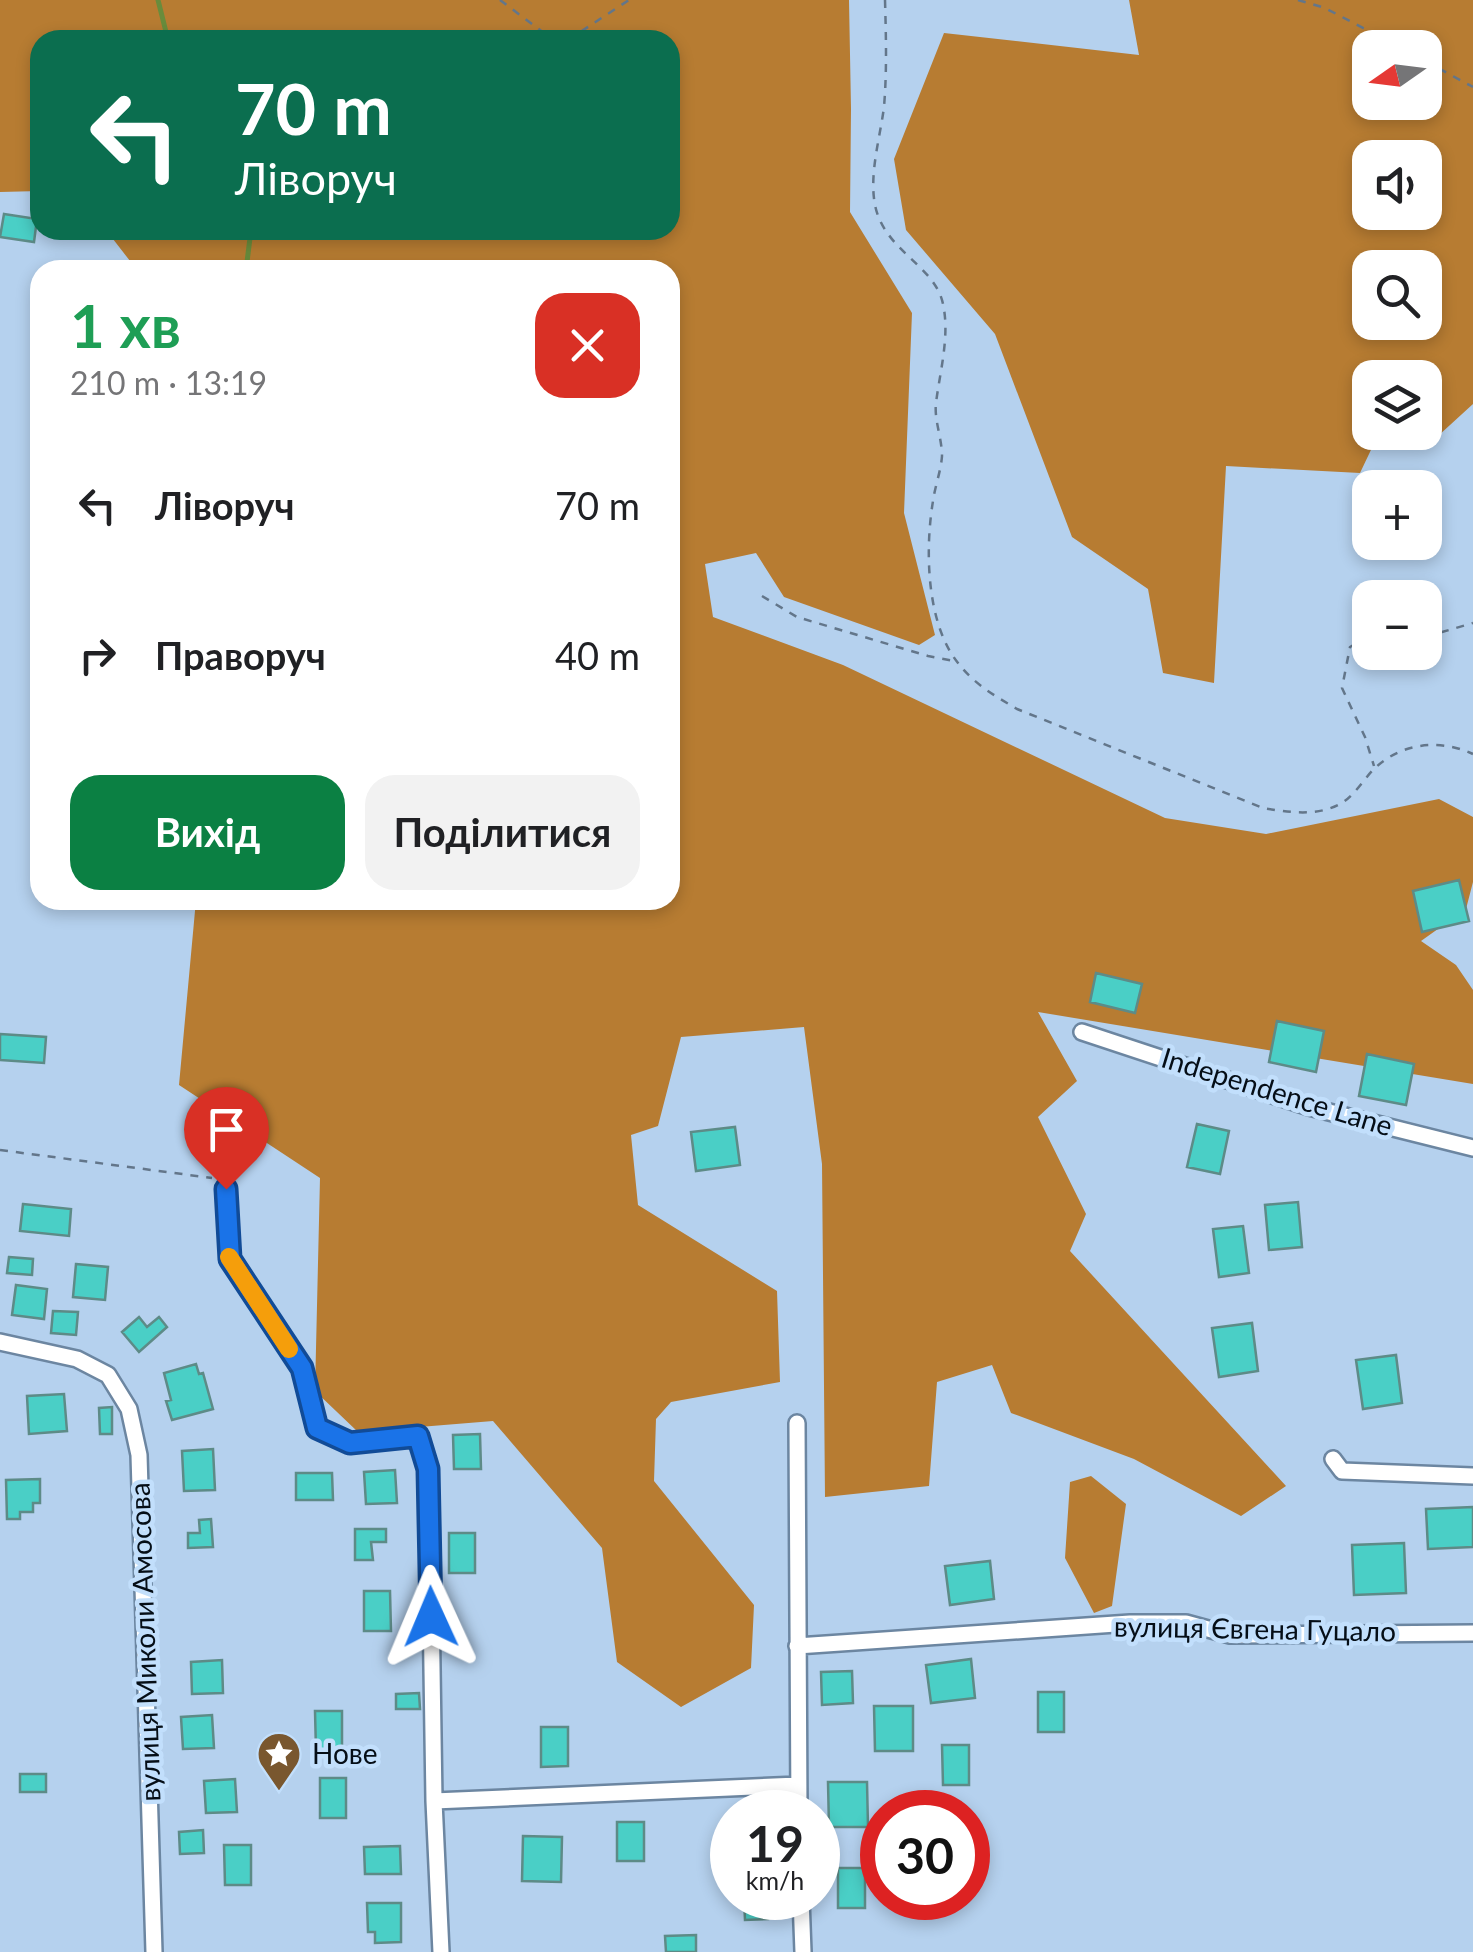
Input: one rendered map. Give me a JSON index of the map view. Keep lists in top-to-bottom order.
{
  "streets": {
    "street": ["Independence Lane", "вулиця Євгена Гуцало", "вулиця Миколи Амосова"]
  },
  "places": {
    "place": ["Нове"]
  },
  "north": "left",
  "page": {
    "map_buttons": ["+", "−"],
    "turn": ["70 m", "Ліворуч"],
    "heading": ["1 хв", "210 m · 13:19"],
    "list": [
      {
        "name": "Ліворуч",
        "value": "70 m"
      },
      {
        "name": "Праворуч",
        "value": "40 m"
      }
    ],
    "buttons": ["Вихід", "Поділитися"],
    "speed": "19 km/h",
    "limit": "30"
  }
}
